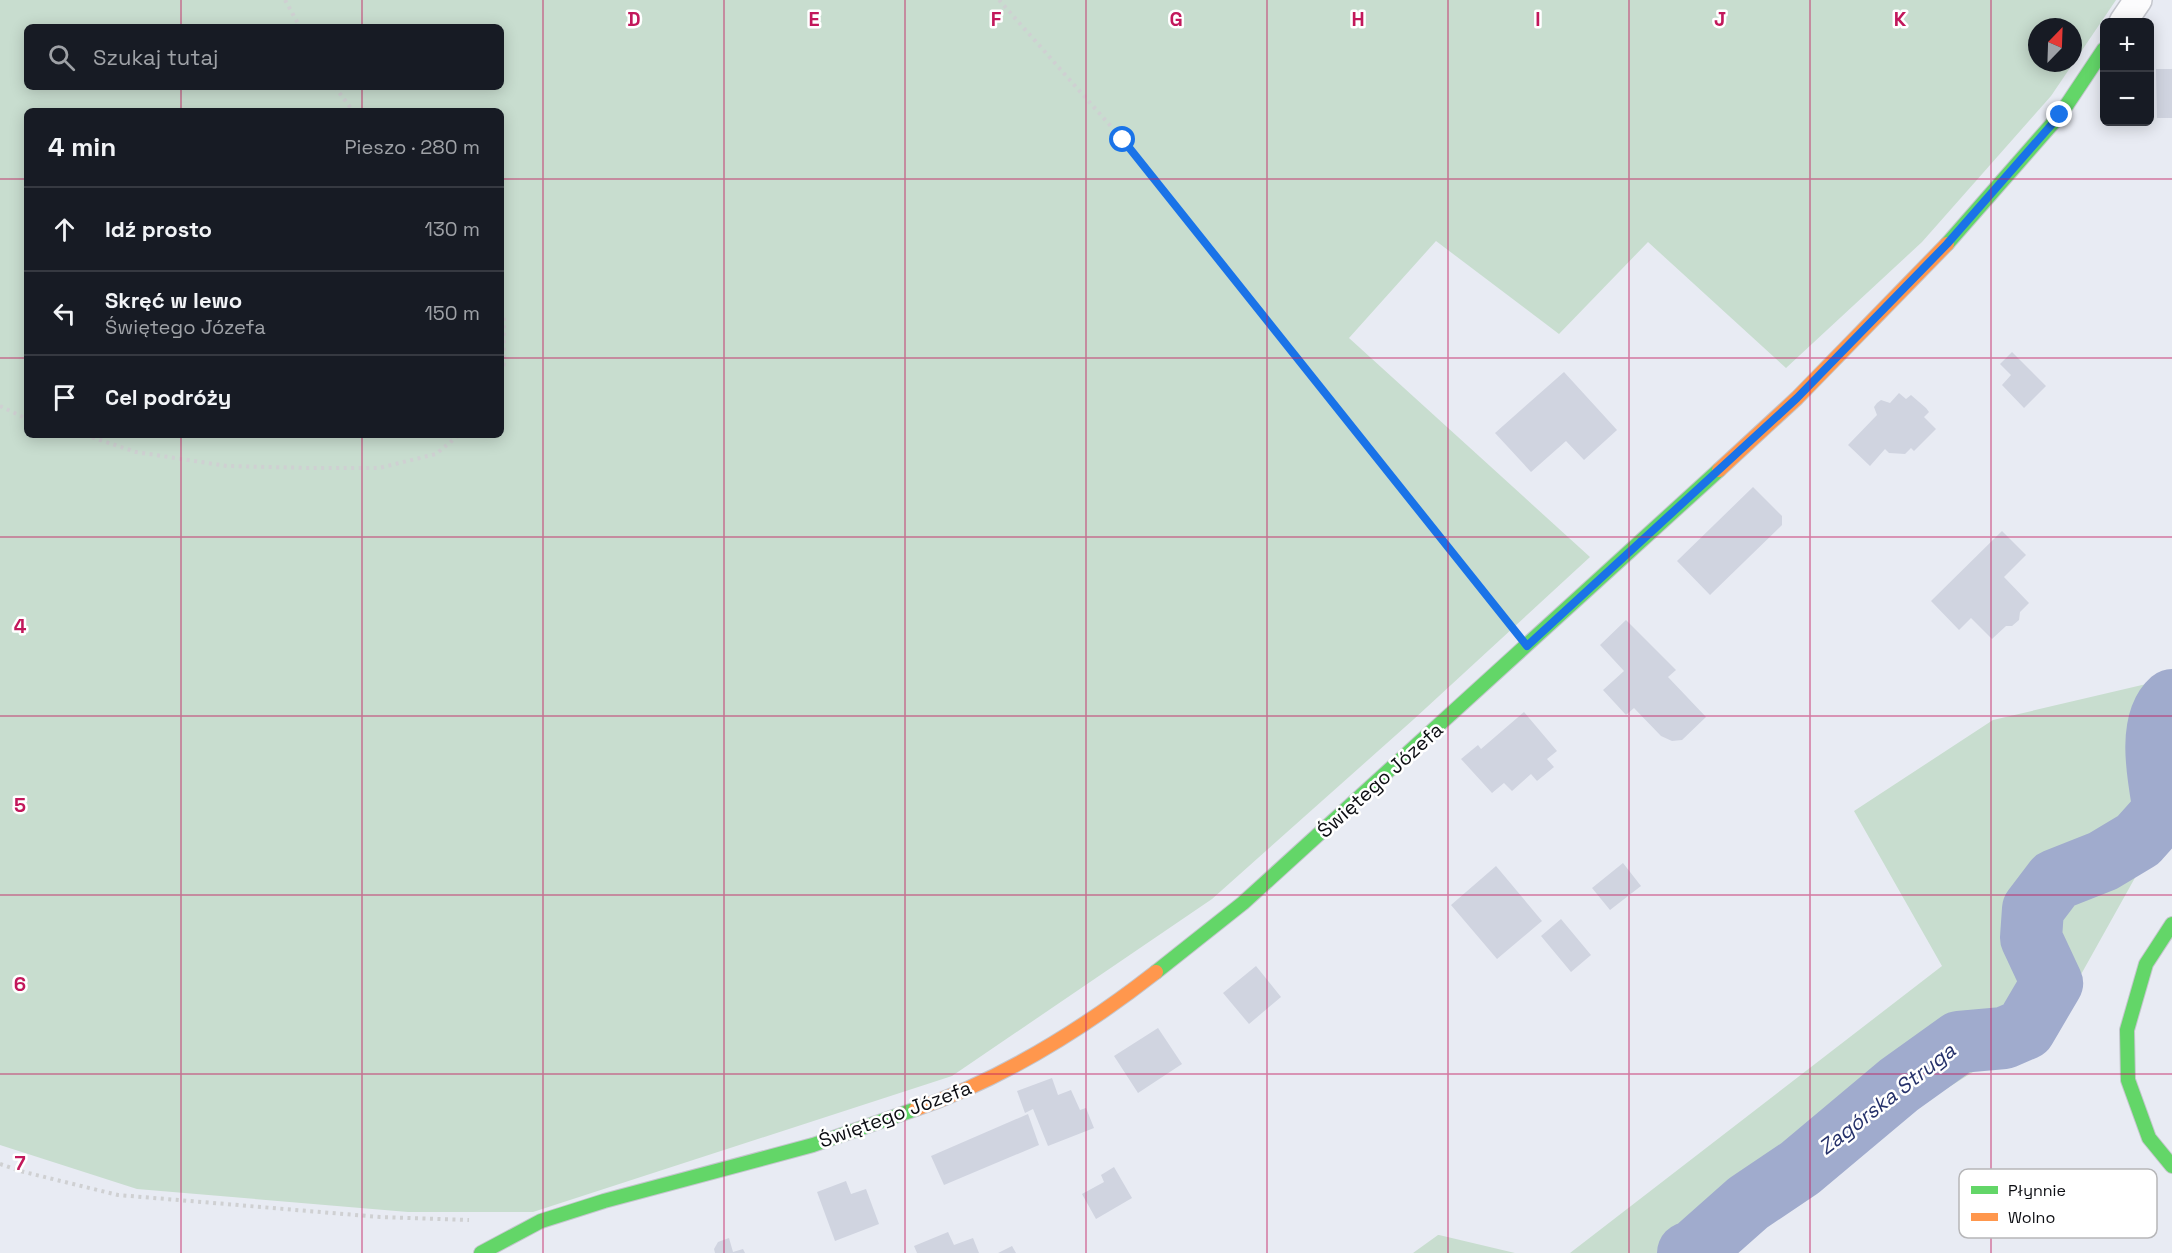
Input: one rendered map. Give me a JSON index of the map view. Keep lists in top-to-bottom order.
{
  "streets": {
    "street": ["Świętego Józefa"]
  },
  "water": ["Zagórska Struga"],
  "legend": ["Płynnie", "Wolno"],
  "north": "top right",
  "page": {
    "map_buttons": ["+", "−"],
    "search": "Szukaj tutaj",
    "heading": ["4 min", "Pieszo · 280 m"],
    "list": [
      ["Idź prosto", "130 m"],
      ["Skręć w lewo", "Świętego Józefa", "150 m"],
      "Cel podróży"
    ]
  },
  "grid": {
    "columns": [
      "D",
      "E",
      "F",
      "G",
      "H",
      "I",
      "J",
      "K"
    ],
    "rows": [
      "4",
      "5",
      "6",
      "7"
    ]
  }
}
